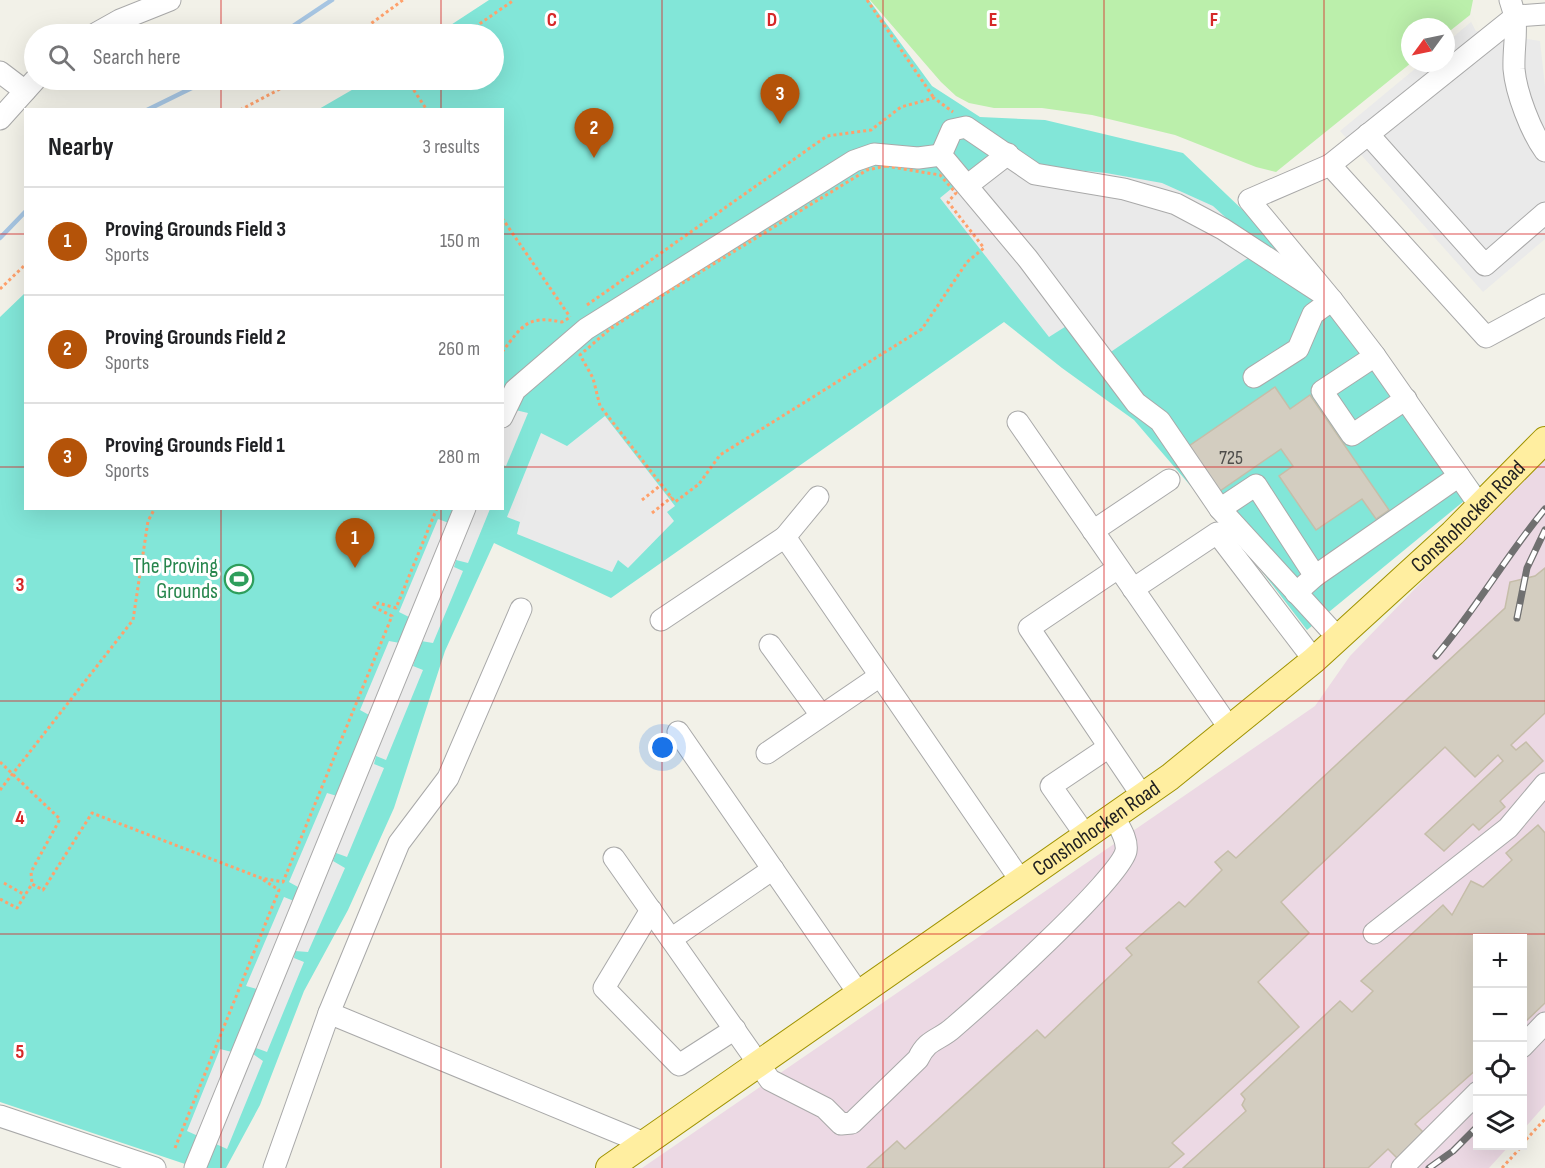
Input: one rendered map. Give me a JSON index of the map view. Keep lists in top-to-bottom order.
{
  "streets": {
    "main road": ["Conshohocken Road"]
  },
  "places": {
    "sports": ["The Proving Grounds"]
  },
  "house_numbers": ["725"],
  "north": "bottom left",
  "page": {
    "search": "Search here",
    "pins": ["3", "2", "1"],
    "heading": ["Nearby", "3 results"],
    "list": [
      {
        "mark": "1",
        "name": "Proving Grounds Field 3",
        "note": "Sports",
        "value": "150 m"
      },
      {
        "mark": "2",
        "name": "Proving Grounds Field 2",
        "note": "Sports",
        "value": "260 m"
      },
      {
        "mark": "3",
        "name": "Proving Grounds Field 1",
        "note": "Sports",
        "value": "280 m"
      }
    ],
    "map_buttons": ["+", "−"]
  },
  "grid": {
    "columns": [
      "C",
      "D",
      "E",
      "F"
    ],
    "rows": ["3", "4", "5"]
  }
}
